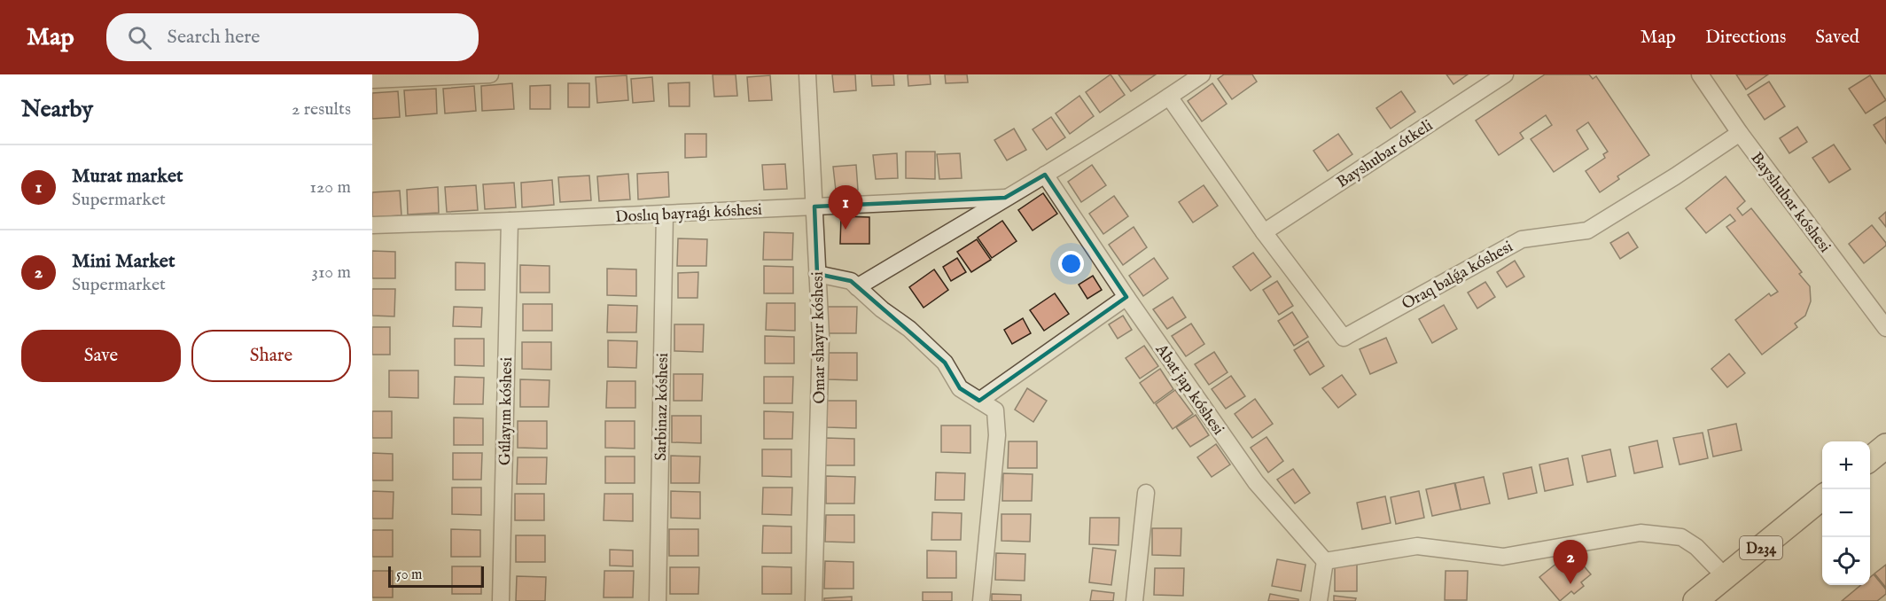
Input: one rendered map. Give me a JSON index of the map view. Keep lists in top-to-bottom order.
{
  "streets": {
    "main road": ["D234"],
    "street": [
      "Bayshubar ótkeli",
      "Bayshubar kóshesi",
      "Doslıq bayraǵı kóshesi",
      "Oraq balǵa kóshesi",
      "Omar shayır kóshesi",
      "Abat jap kóshesi",
      "Sarbinaz kóshesi",
      "Gúlayım kóshesi"
    ]
  },
  "crossings": [
    ["Bayshubar ótkeli", "Oraq balǵa kóshesi"],
    ["Bayshubar kóshesi", "Oraq balǵa kóshesi"],
    ["Doslıq bayraǵı kóshesi", "Omar shayır kóshesi"],
    ["Doslıq bayraǵı kóshesi", "Abat jap kóshesi"],
    ["Doslıq bayraǵı kóshesi", "Sarbinaz kóshesi"],
    ["Doslıq bayraǵı kóshesi", "Gúlayım kóshesi"]
  ],
  "scale_bar": "50 m",
  "page": {
    "header": "Map",
    "search": "Search here",
    "nav": ["Map", "Directions", "Saved"],
    "heading": ["Nearby", "2 results"],
    "list": [
      {
        "mark": "1",
        "name": "Murat market",
        "note": "Supermarket",
        "value": "120 m"
      },
      {
        "mark": "2",
        "name": "Mini Market",
        "note": "Supermarket",
        "value": "310 m"
      }
    ],
    "pins": ["1", "2"],
    "buttons": ["Save", "Share"],
    "map_buttons": ["+", "−"],
    "scale": "50 m"
  }
}
